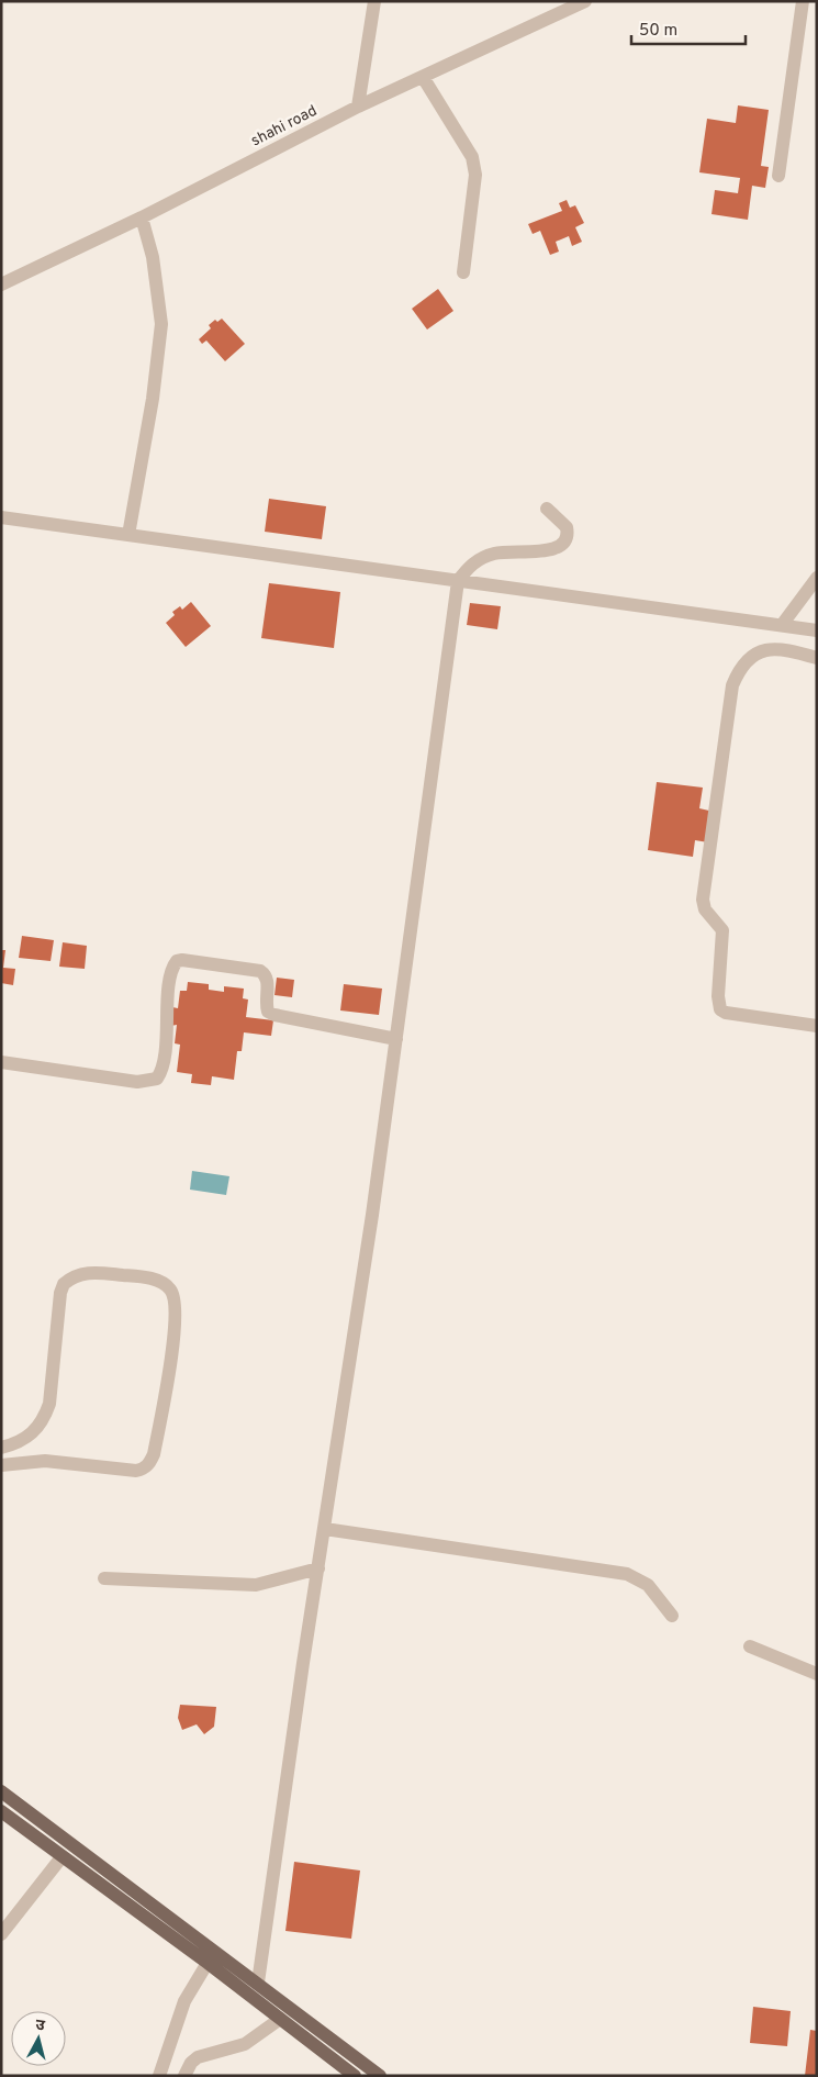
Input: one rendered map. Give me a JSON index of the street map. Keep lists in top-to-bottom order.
{
  "streets": {
    "street": ["shahi road"]
  },
  "scale_bar": "50 m",
  "north": "top"
}
